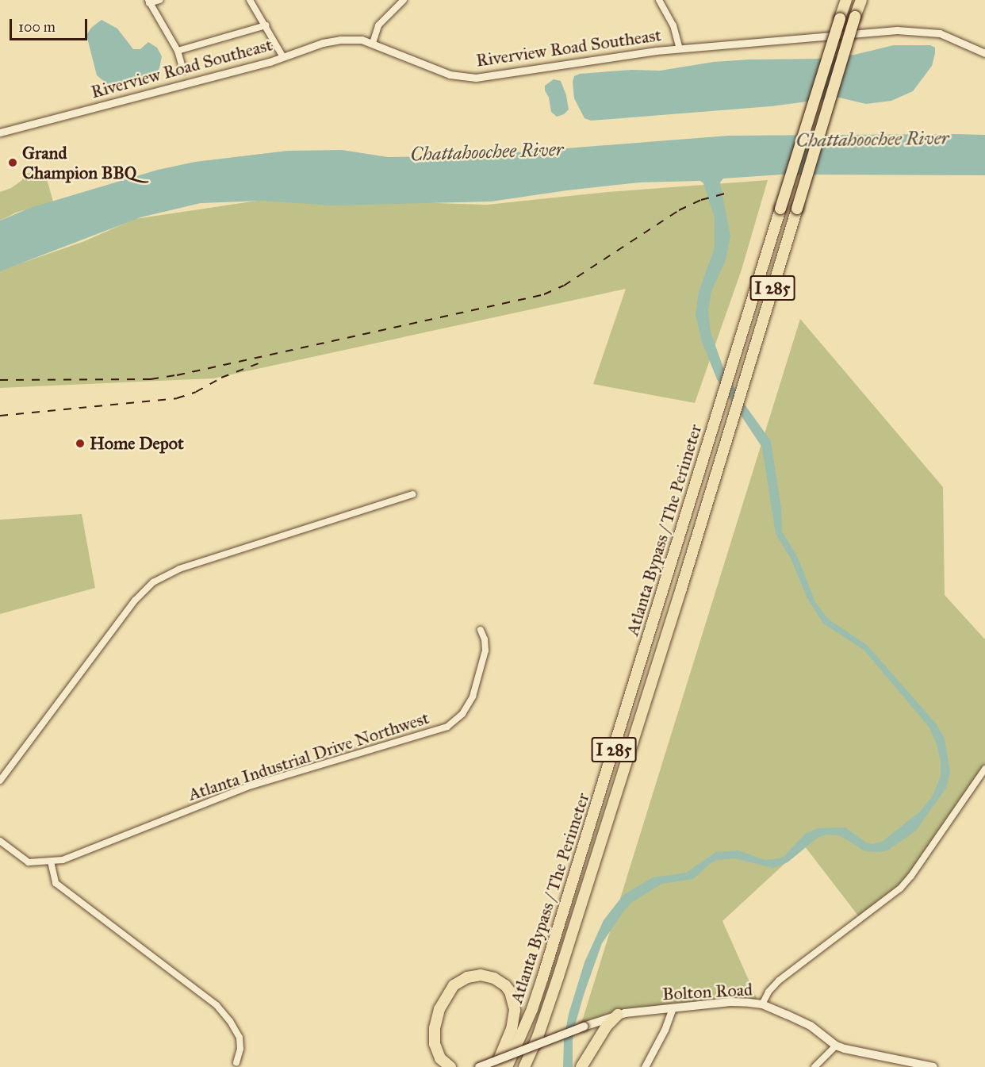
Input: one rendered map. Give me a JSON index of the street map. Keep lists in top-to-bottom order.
{
  "streets": {
    "highway": ["I 285", "Atlanta Bypass / The Perimeter"],
    "main road": ["Bolton Road"],
    "street": ["Riverview Road Southeast", "Atlanta Industrial Drive Northwest"]
  },
  "water": ["Chattahoochee River"],
  "places": ["Grand Champion BBQ", "Home Depot"],
  "scale_bar": "100 m"
}
